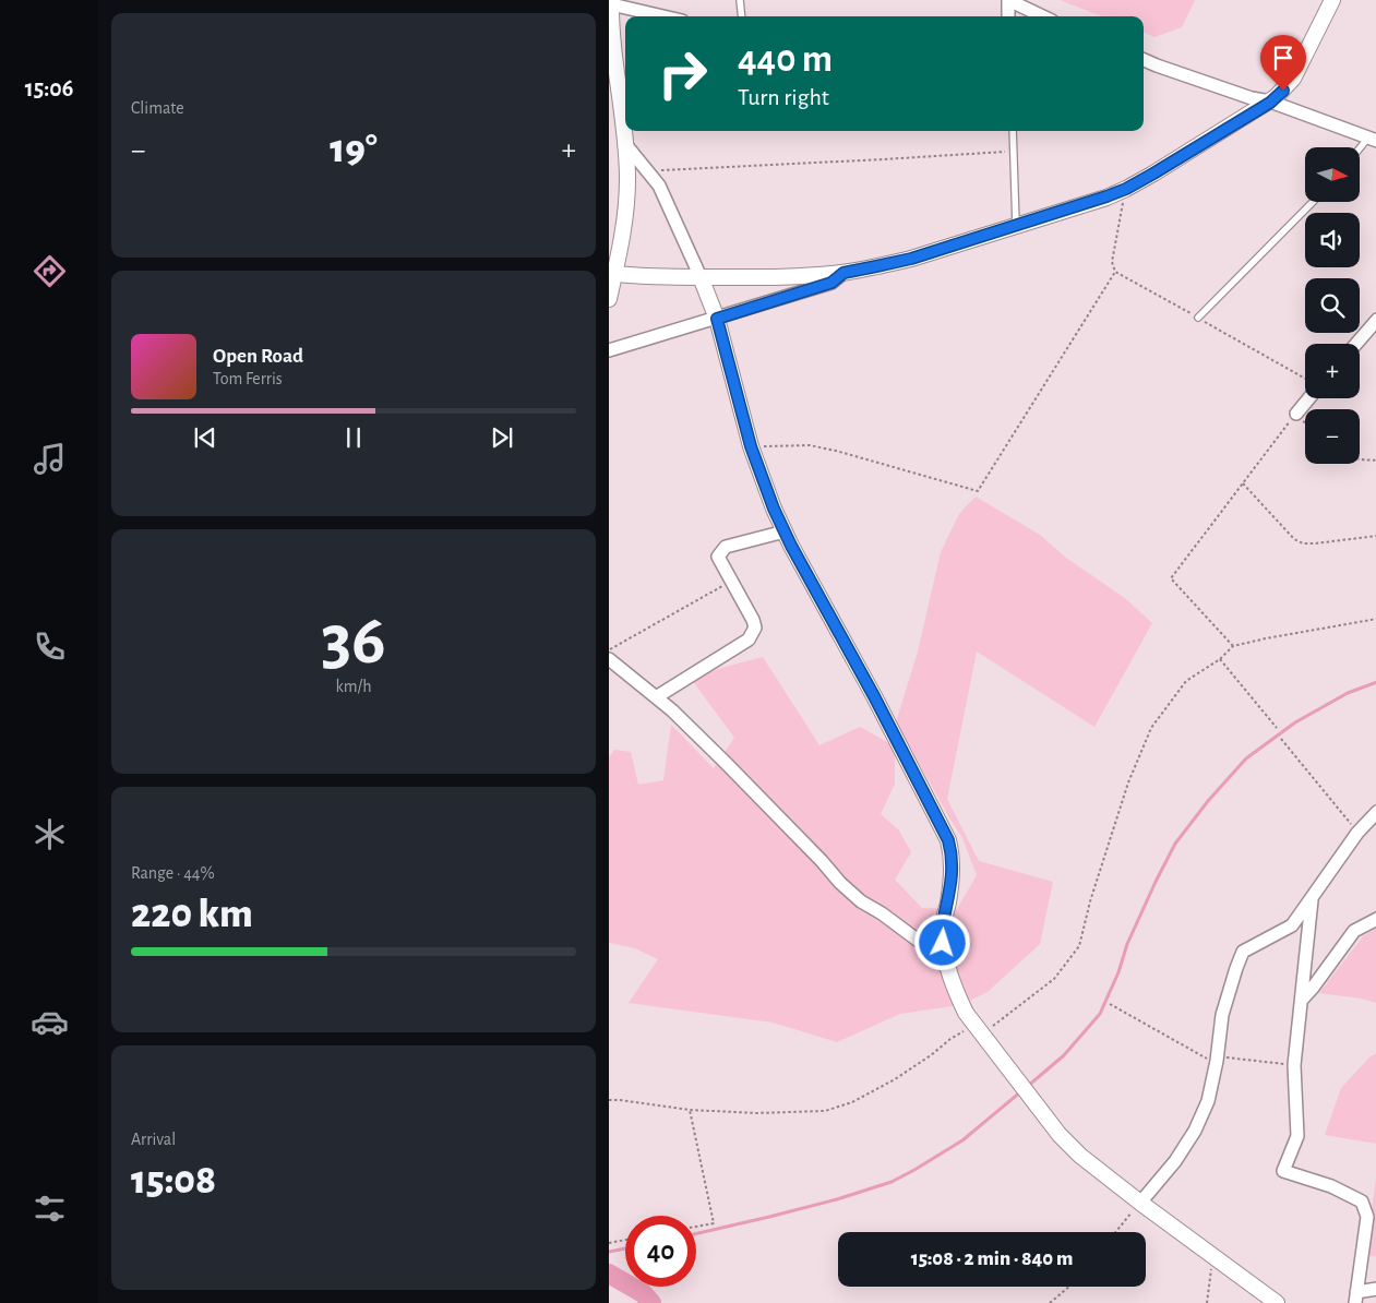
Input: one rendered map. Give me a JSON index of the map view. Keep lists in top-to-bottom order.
{
  "north": "right",
  "page": {
    "tabs": "15:06",
    "tile": [
      "Climate",
      ["36", "km/h"],
      ["Range · 44%", "220 km"],
      ["Arrival", "15:08"]
    ],
    "turn": ["440 m", "Turn right"],
    "heat": ["−", "19°", "+"],
    "map_buttons": ["+", "−"],
    "song": ["Open Road", "Tom Ferris"],
    "limit": "40",
    "trip": "15:08 · 2 min · 840 m"
  }
}
